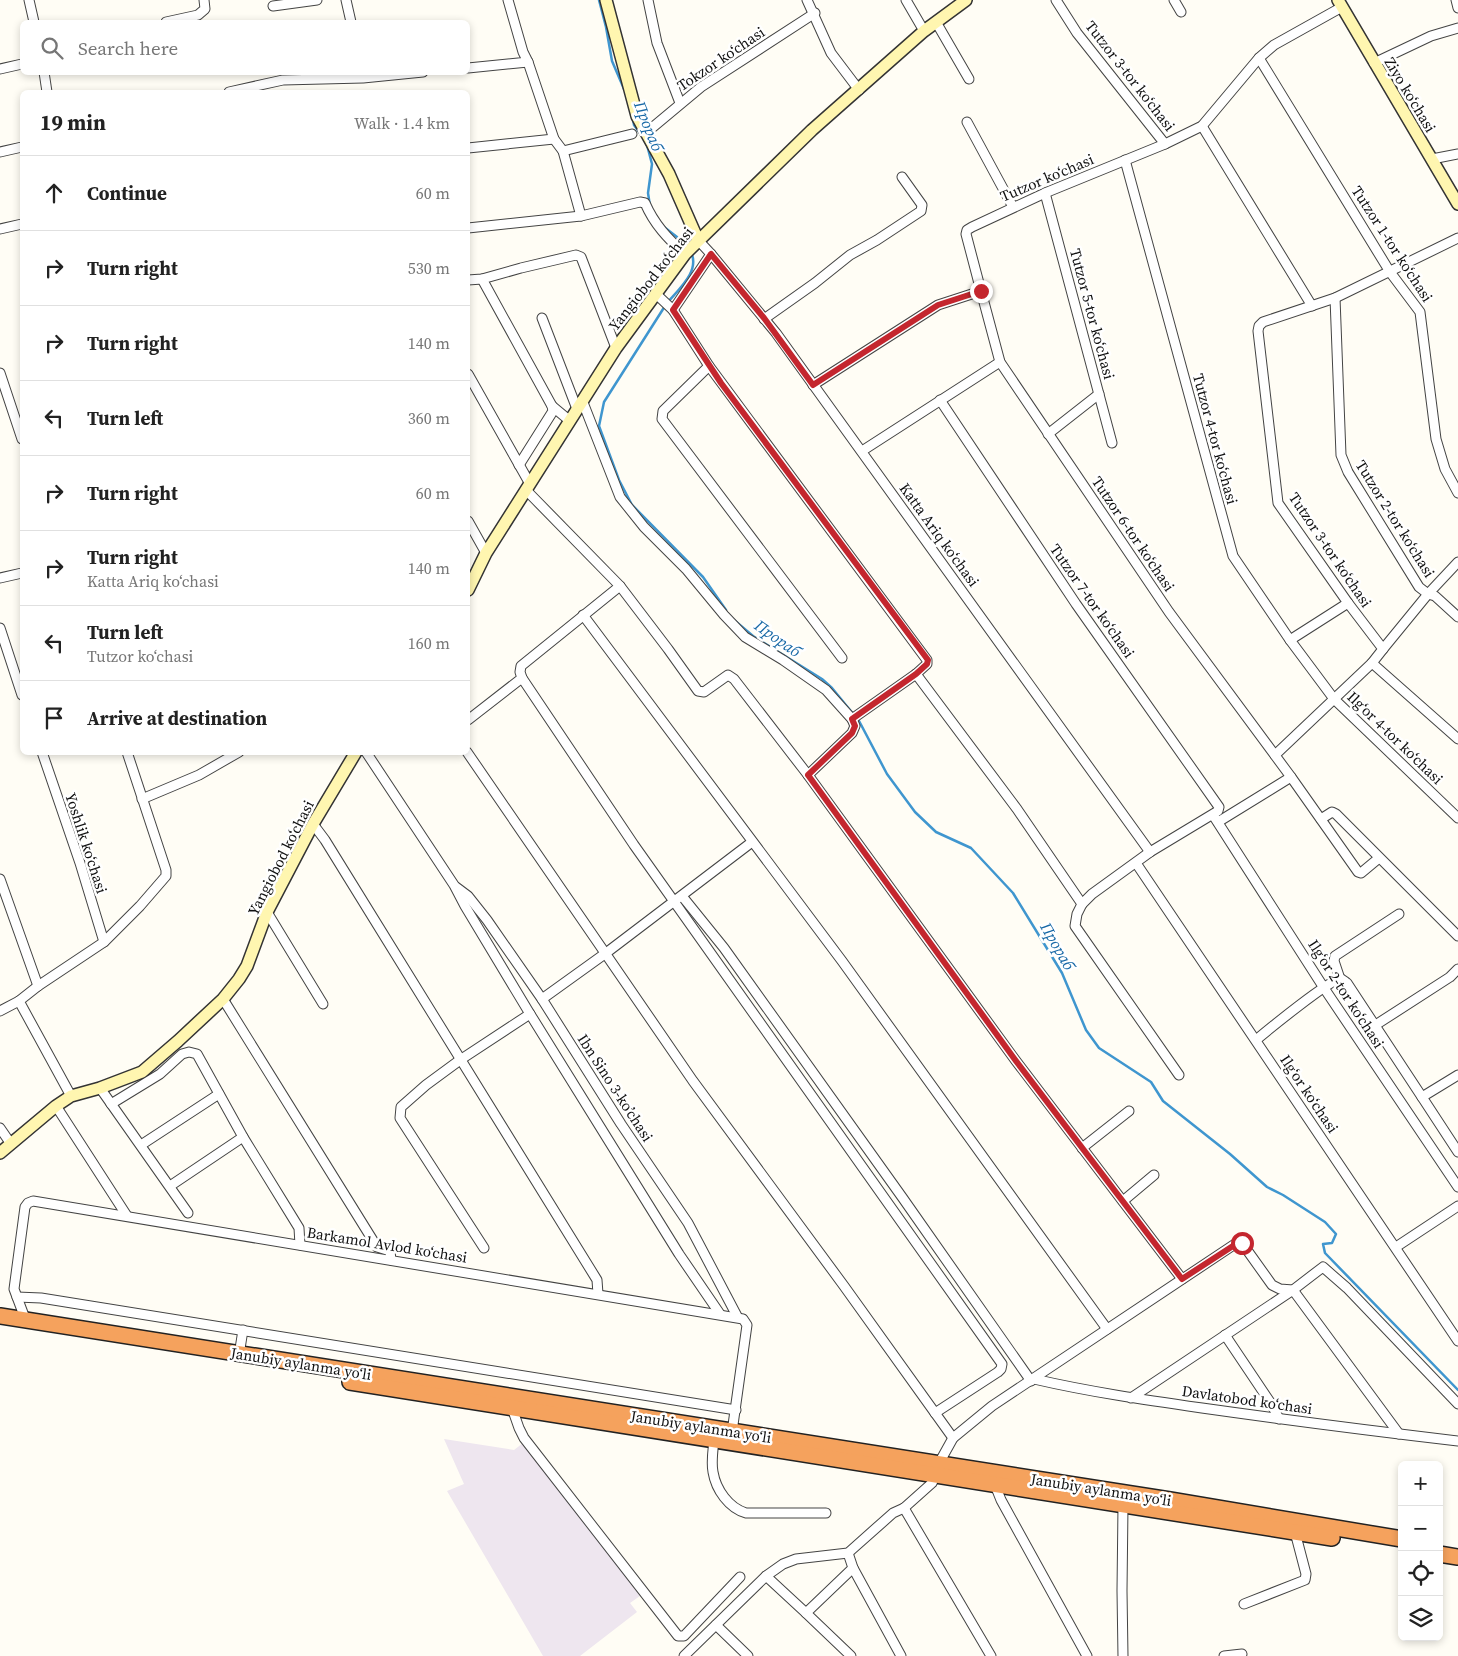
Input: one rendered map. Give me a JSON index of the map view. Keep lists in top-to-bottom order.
{
  "streets": {
    "highway": ["Janubiy aylanma yoʻli"],
    "street": [
      "Tokzor koʻchasi",
      "Tutzor 3-tor koʻchasi",
      "Ziyo koʻchasi",
      "Tutzor koʻchasi",
      "Tutzor 1-tor koʻchasi",
      "Yangiobod koʻchasi",
      "Tutzor 5-tor koʻchasi",
      "Tutzor 4-tor koʻchasi",
      "Tutzor 2-tor koʻchasi",
      "Tutzor 6-tor koʻchasi",
      "Katta Ariq koʻchasi",
      "Tutzor 7-tor koʻchasi",
      "Ilgʻor 4-tor koʻchasi",
      "Yoshlik koʻchasi",
      "Ilgʻor 2-tor koʻchasi",
      "Ibn Sino 3-koʼchasi",
      "Ilgʻor koʻchasi",
      "Barkamol Avlod koʻchasi",
      "Davlatobod koʻchasi"
    ]
  },
  "crossings": [
    ["Tutzor 3-tor koʻchasi", "Tutzor koʻchasi"],
    ["Ziyo koʻchasi", "Tutzor koʻchasi"],
    ["Tutzor koʻchasi", "Tutzor 1-tor koʻchasi"],
    ["Tutzor koʻchasi", "Tutzor 5-tor koʻchasi"],
    ["Tutzor koʻchasi", "Tutzor 4-tor koʻchasi"],
    ["Tutzor koʻchasi", "Tutzor 6-tor koʻchasi"],
    ["Yangiobod koʻchasi", "Katta Ariq koʻchasi"],
    ["Tutzor 4-tor koʻchasi", "Ilgʻor 4-tor koʻchasi"],
    ["Tutzor 7-tor koʻchasi", "Ilgʻor 2-tor koʻchasi"],
    ["Ibn Sino 3-koʼchasi", "Barkamol Avlod koʻchasi"],
    ["Barkamol Avlod koʻchasi", "Janubiy aylanma yoʻli"]
  ],
  "water": ["Прораб"],
  "page": {
    "search": "Search here",
    "heading": ["19 min", "Walk · 1.4 km"],
    "list": [
      ["Continue", "60 m"],
      ["Turn right", "530 m"],
      ["Turn right", "140 m"],
      ["Turn left", "360 m"],
      ["Turn right", "60 m"],
      ["Turn right", "Katta Ariq koʻchasi", "140 m"],
      ["Turn left", "Tutzor koʻchasi", "160 m"],
      "Arrive at destination"
    ],
    "map_buttons": ["+", "−"]
  }
}
